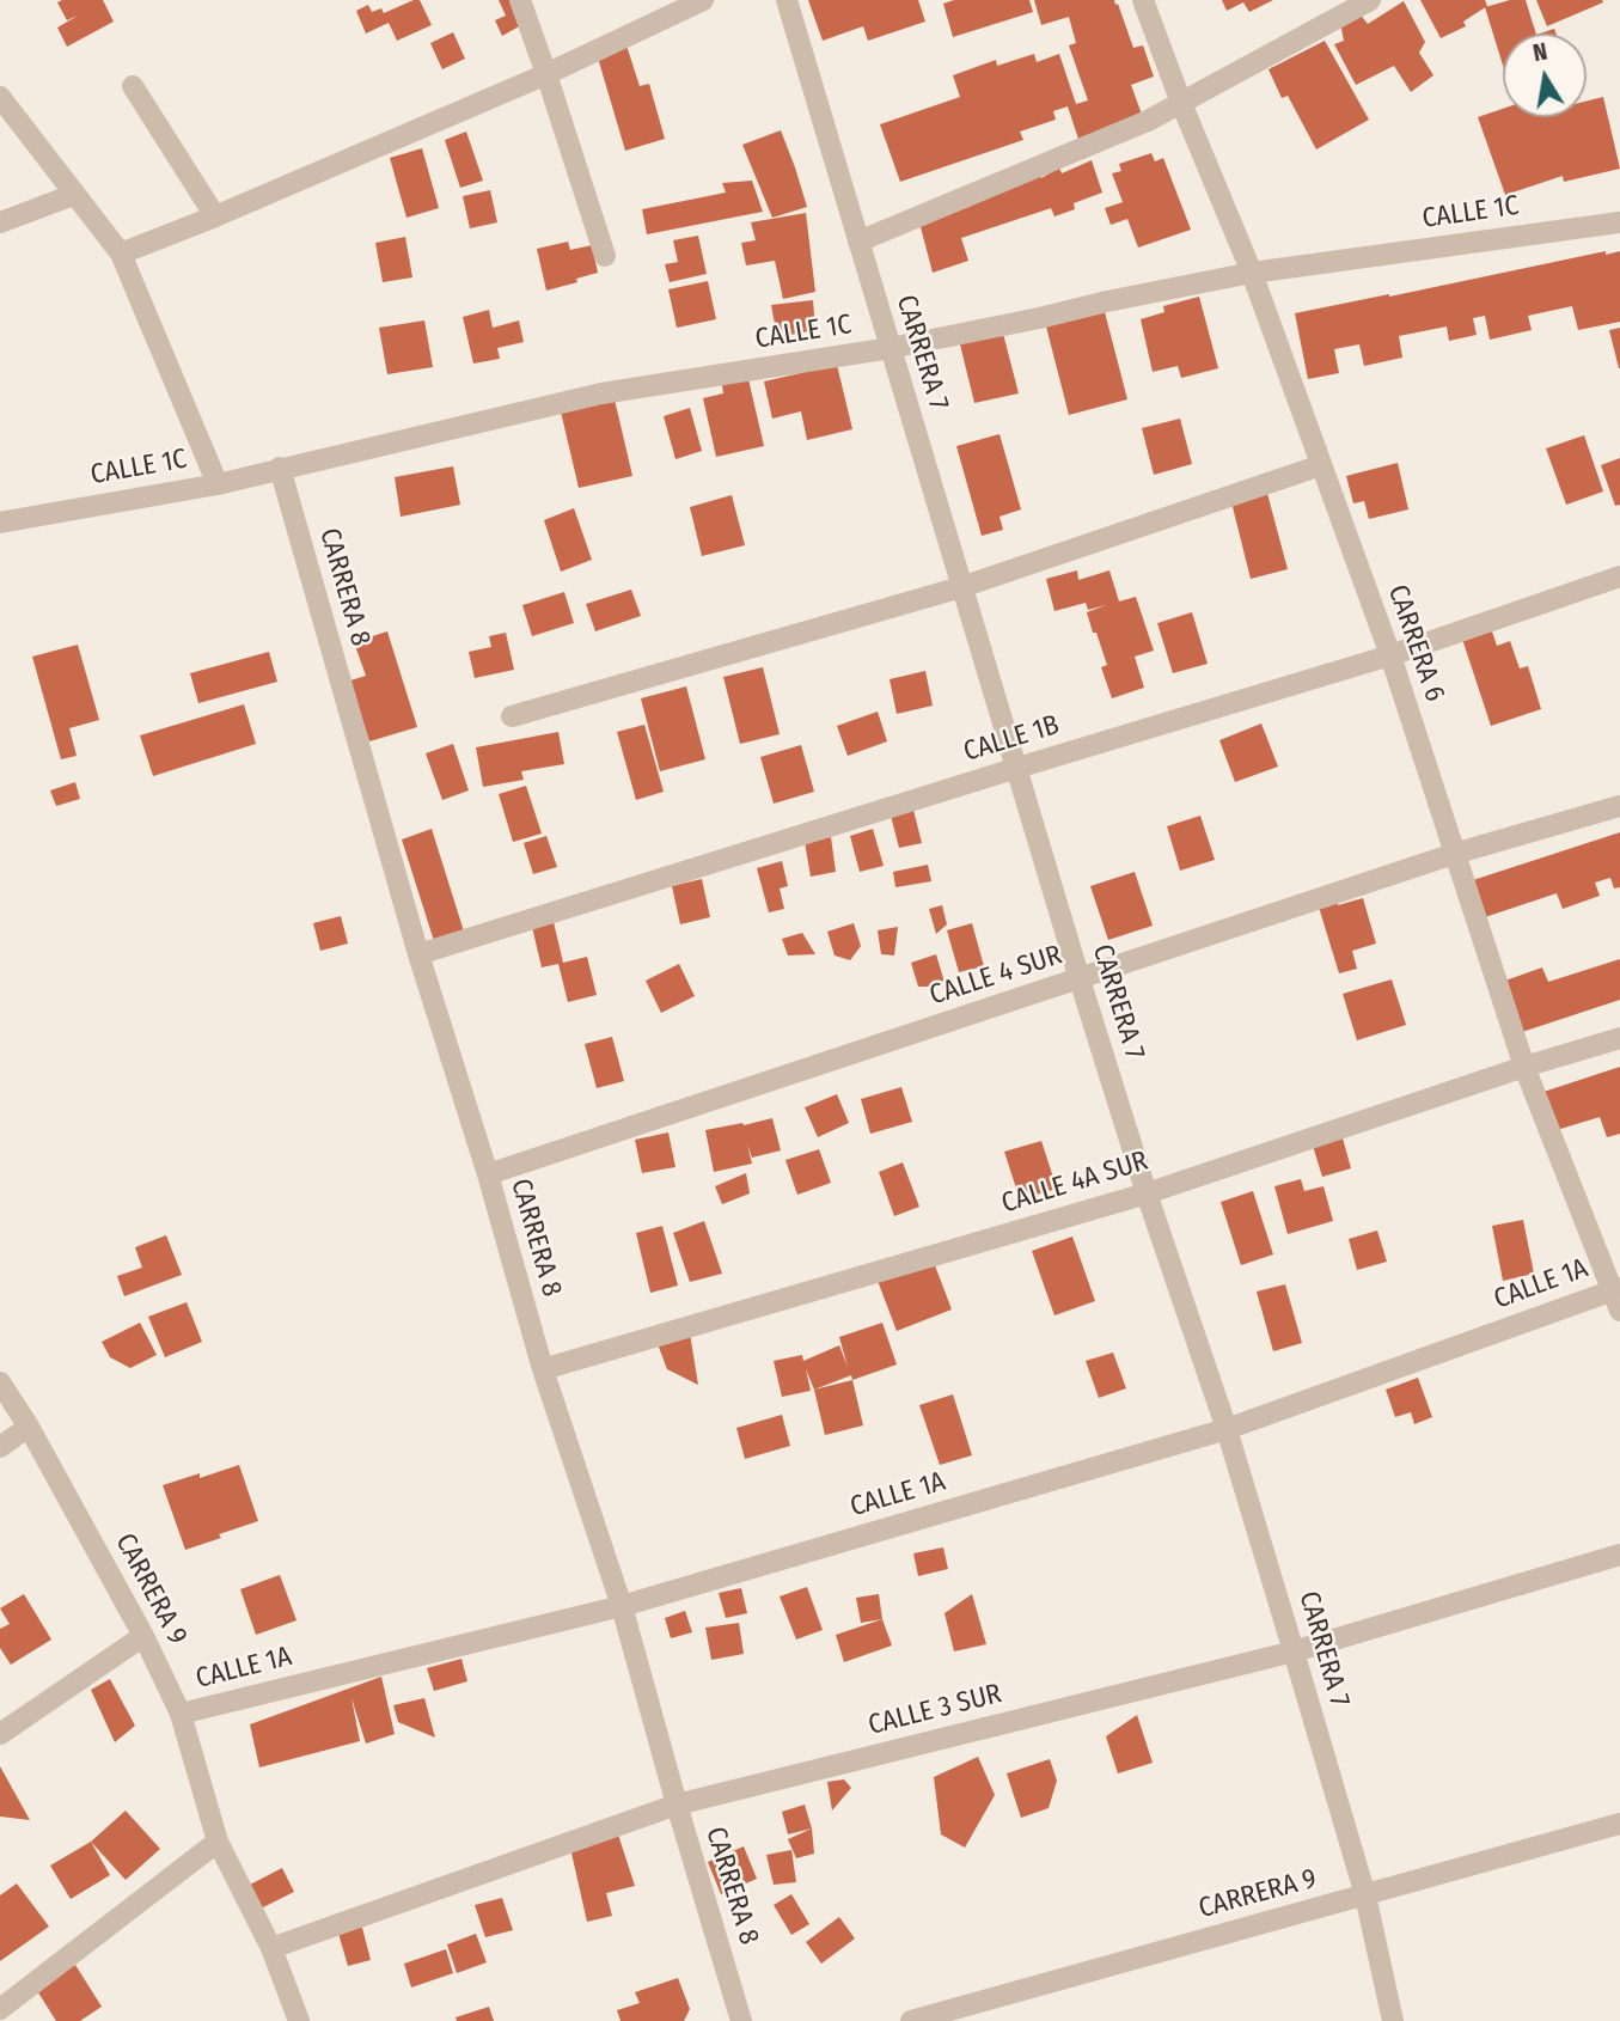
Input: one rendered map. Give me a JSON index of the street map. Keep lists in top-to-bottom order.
{
  "streets": {
    "street": [
      "CALLE 1C",
      "CARRERA 7",
      "CARRERA 8",
      "CARRERA 6",
      "CALLE 1B",
      "CALLE 4 SUR",
      "CALLE 4A SUR",
      "CALLE 1A",
      "CARRERA 9",
      "CALLE 3 SUR"
    ]
  },
  "crossings": [
    ["CALLE 1C", "CARRERA 7"],
    ["CALLE 1C", "CARRERA 8"],
    ["CALLE 1C", "CARRERA 6"],
    ["CARRERA 7", "CALLE 1B"],
    ["CARRERA 7", "CALLE 4 SUR"],
    ["CARRERA 7", "CALLE 4A SUR"],
    ["CARRERA 7", "CALLE 1A"],
    ["CARRERA 7", "CARRERA 9"],
    ["CARRERA 7", "CALLE 3 SUR"],
    ["CARRERA 8", "CALLE 1B"],
    ["CARRERA 8", "CALLE 4 SUR"],
    ["CARRERA 8", "CALLE 4A SUR"],
    ["CARRERA 8", "CALLE 1A"],
    ["CARRERA 8", "CALLE 3 SUR"],
    ["CARRERA 6", "CALLE 1B"],
    ["CARRERA 6", "CALLE 4 SUR"],
    ["CARRERA 6", "CALLE 4A SUR"],
    ["CARRERA 6", "CALLE 1A"],
    ["CALLE 1A", "CARRERA 9"],
    ["CARRERA 9", "CALLE 3 SUR"]
  ],
  "north": "top"
}
